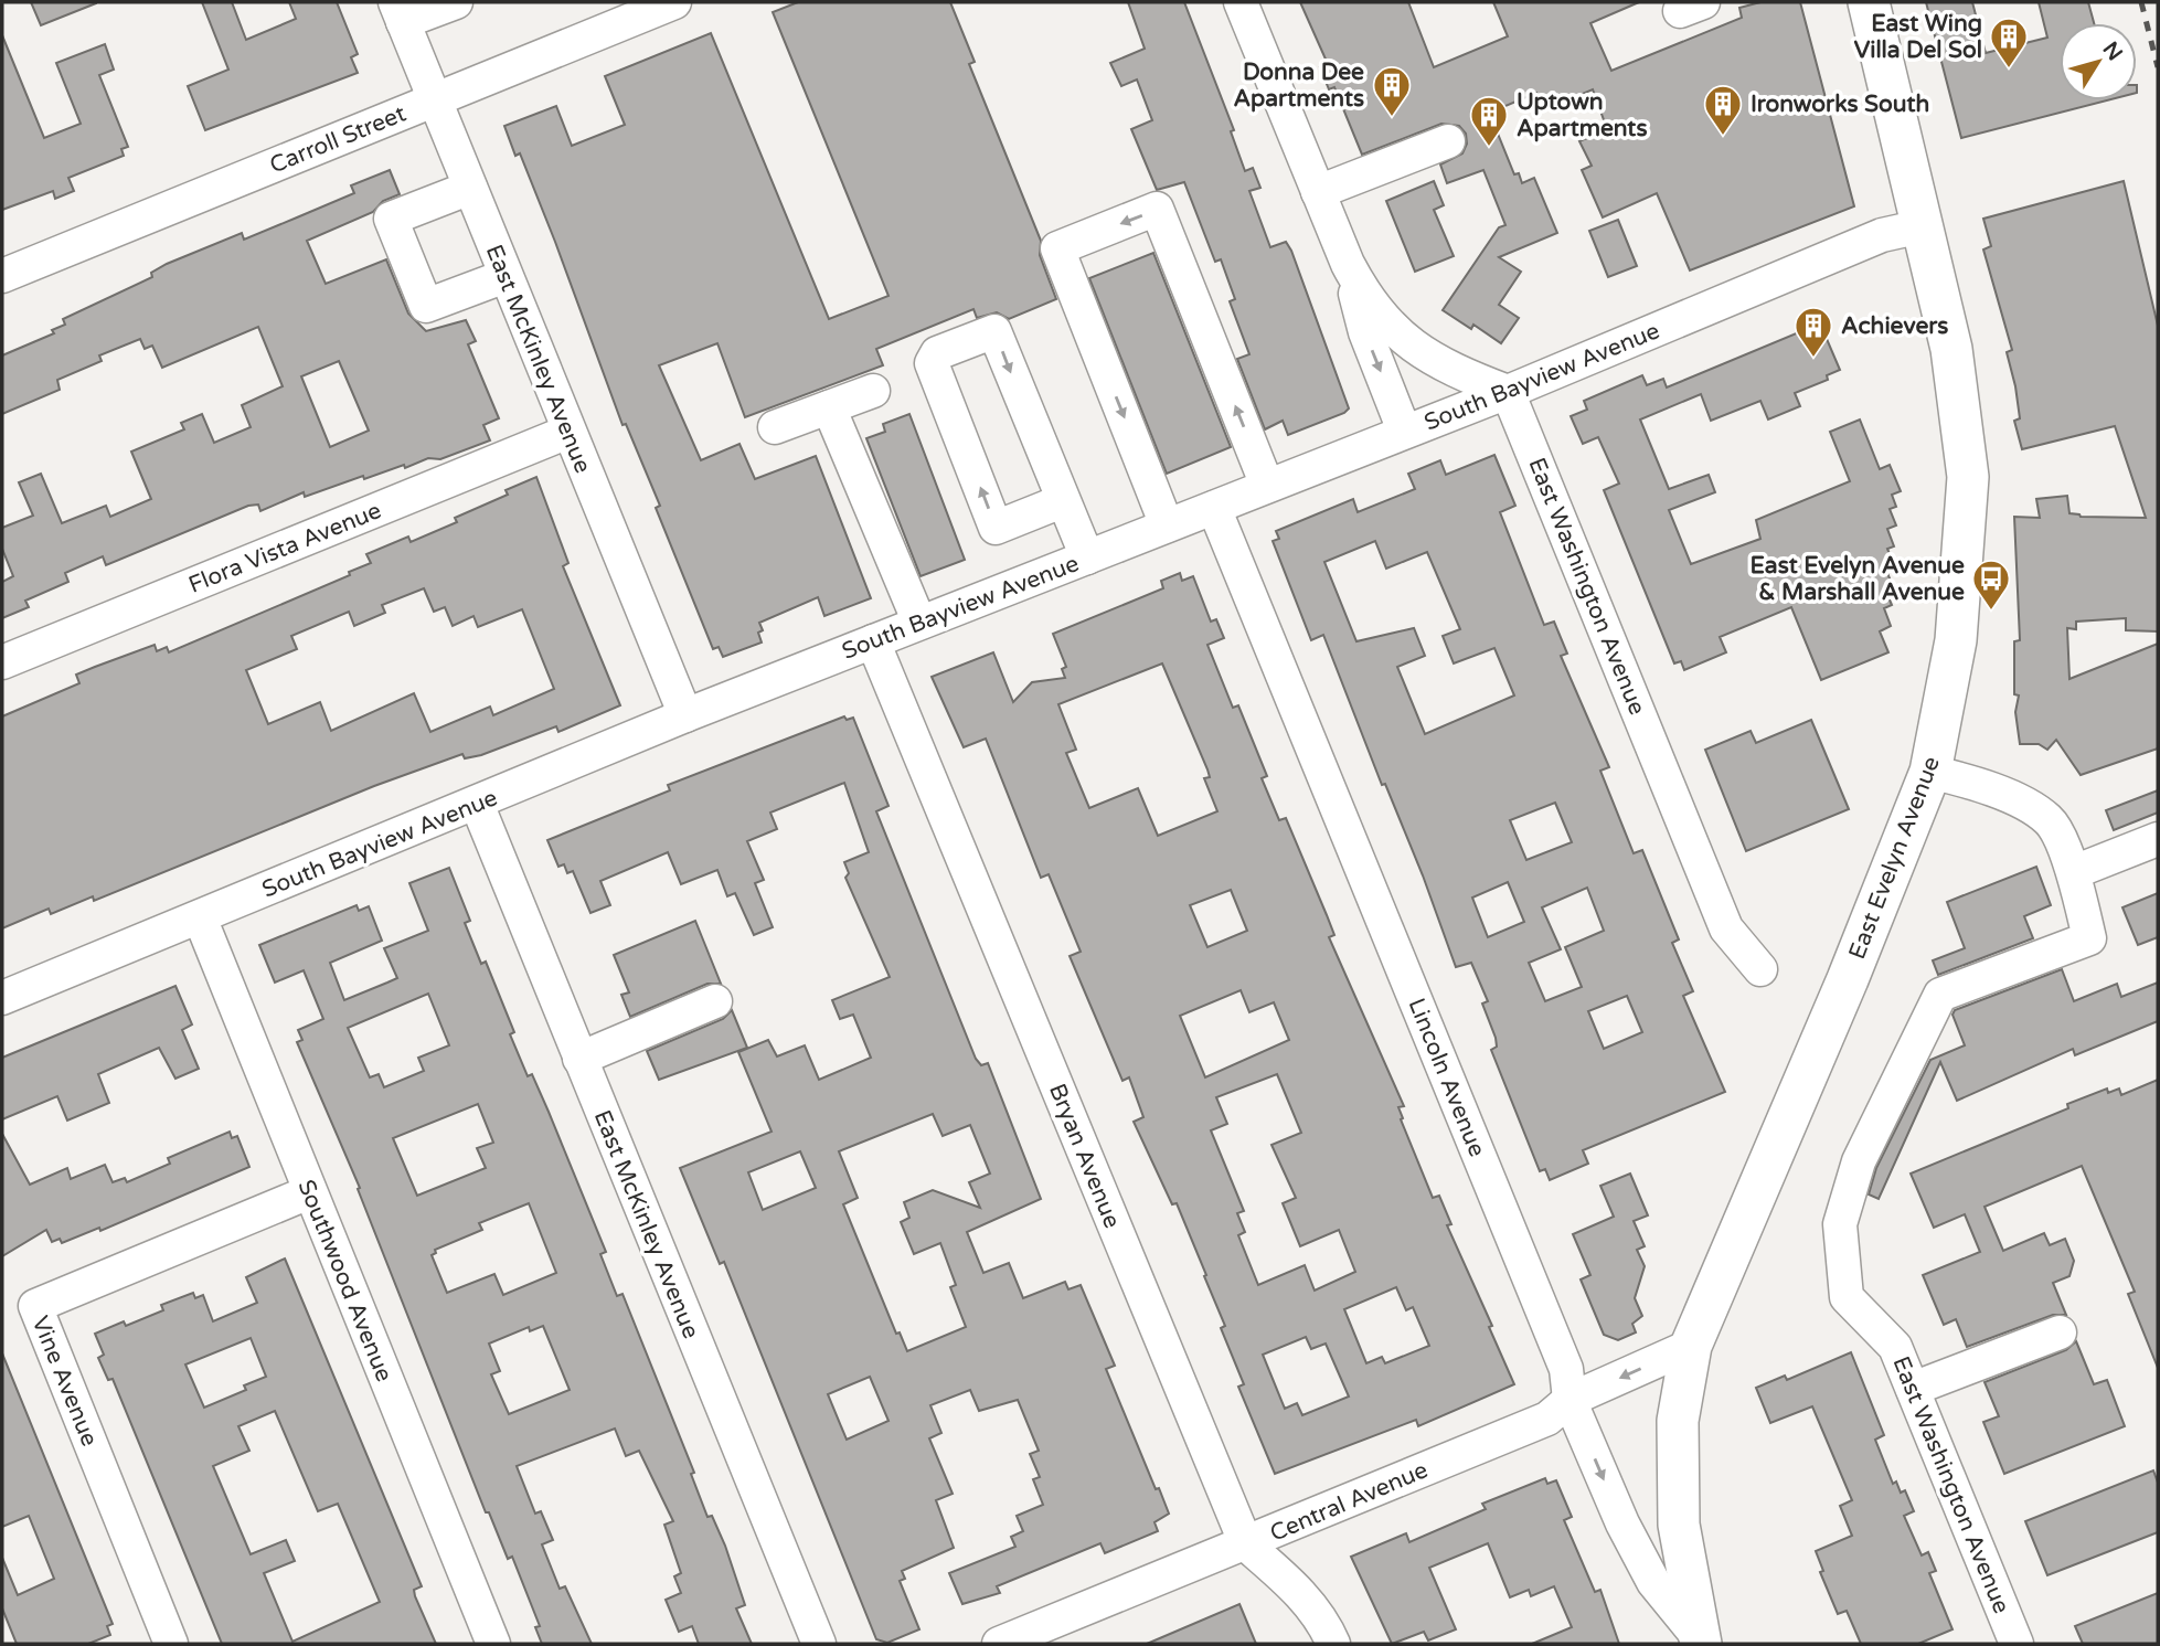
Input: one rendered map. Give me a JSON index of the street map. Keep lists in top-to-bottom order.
{
  "streets": {
    "main road": ["East Evelyn Avenue"],
    "street": [
      "Carroll Street",
      "East McKinley Avenue",
      "South Bayview Avenue",
      "Flora Vista Avenue",
      "East Washington Avenue",
      "Lincoln Avenue",
      "Bryan Avenue",
      "Southwood Avenue",
      "Vine Avenue",
      "Central Avenue"
    ]
  },
  "crossings": [
    ["Carroll Street", "East McKinley Avenue"],
    ["East McKinley Avenue", "South Bayview Avenue"],
    ["East McKinley Avenue", "Flora Vista Avenue"],
    ["South Bayview Avenue", "East Washington Avenue"],
    ["South Bayview Avenue", "East Evelyn Avenue"],
    ["South Bayview Avenue", "Lincoln Avenue"],
    ["South Bayview Avenue", "Bryan Avenue"],
    ["South Bayview Avenue", "Southwood Avenue"],
    ["East Evelyn Avenue", "Lincoln Avenue"],
    ["East Evelyn Avenue", "Central Avenue"],
    ["Lincoln Avenue", "Central Avenue"],
    ["Bryan Avenue", "Central Avenue"],
    ["Southwood Avenue", "Vine Avenue"]
  ],
  "places": {
    "building": [
      "East Wing Villa Del Sol",
      "Donna Dee Apartments",
      "Ironworks South",
      "Uptown Apartments",
      "Achievers"
    ],
    "bus stop": ["East Evelyn Avenue & Marshall Avenue"]
  },
  "north": "top right"
}
